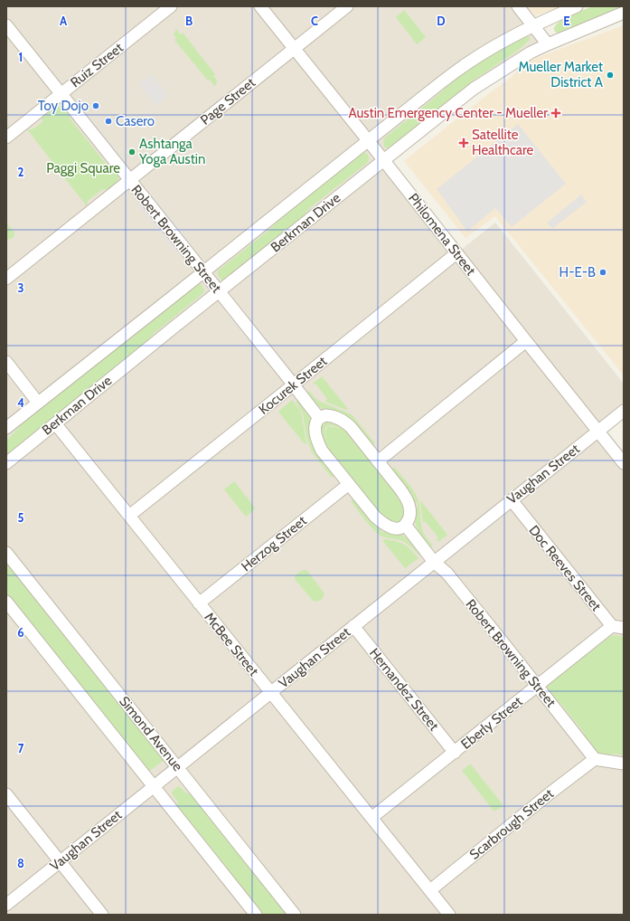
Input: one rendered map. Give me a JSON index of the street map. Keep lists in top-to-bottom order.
{
  "streets": {
    "street": [
      "Ruiz Street",
      "Page Street",
      "Berkman Drive",
      "Philomena Street",
      "Robert Browning Street",
      "Kocurek Street",
      "Vaughan Street",
      "Herzog Street",
      "Doc Reeves Street",
      "McBee Street",
      "Hernandez Street",
      "Eberly Street",
      "Simond Avenue",
      "Scarbrough Street"
    ]
  },
  "crossings": [
    ["Ruiz Street", "Robert Browning Street"],
    ["Page Street", "Philomena Street"],
    ["Page Street", "Robert Browning Street"],
    ["Berkman Drive", "Philomena Street"],
    ["Berkman Drive", "Robert Browning Street"],
    ["Berkman Drive", "McBee Street"],
    ["Philomena Street", "Kocurek Street"],
    ["Philomena Street", "Vaughan Street"],
    ["Robert Browning Street", "Kocurek Street"],
    ["Robert Browning Street", "Vaughan Street"],
    ["Robert Browning Street", "Eberly Street"],
    ["Robert Browning Street", "Scarbrough Street"],
    ["Kocurek Street", "McBee Street"],
    ["Vaughan Street", "Doc Reeves Street"],
    ["Vaughan Street", "McBee Street"],
    ["Vaughan Street", "Hernandez Street"],
    ["Vaughan Street", "Simond Avenue"],
    ["Herzog Street", "McBee Street"],
    ["Doc Reeves Street", "Eberly Street"],
    ["McBee Street", "Eberly Street"],
    ["McBee Street", "Scarbrough Street"],
    ["Hernandez Street", "Eberly Street"]
  ],
  "parks": ["Paggi Square"],
  "places": {
    "other": [
      "Mueller Market District A",
      "Toy Dojo",
      "Casero",
      "Ashtanga Yoga Austin",
      "H-E-B"
    ],
    "health": ["Austin Emergency Center - Mueller", "Satellite Healthcare"]
  },
  "grid": {
    "columns": [
      "A",
      "B",
      "C",
      "D",
      "E"
    ],
    "rows": [
      "1",
      "2",
      "3",
      "4",
      "5",
      "6",
      "7",
      "8"
    ]
  }
}
